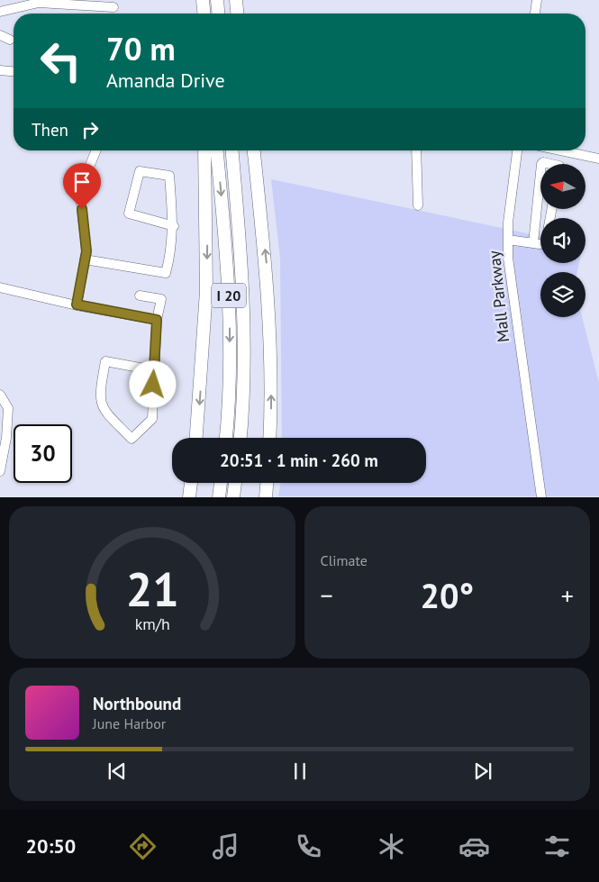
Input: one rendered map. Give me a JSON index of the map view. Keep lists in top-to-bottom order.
{
  "streets": {
    "highway": ["I 20"],
    "street": ["Mall Parkway"]
  },
  "north": "left",
  "page": {
    "turn": ["70 m", "Amanda Drive"],
    "then": "Then",
    "limit": "30",
    "trip": "20:51 · 1 min · 260 m",
    "tile": "Climate",
    "heat": ["−", "20°", "+"],
    "song": ["Northbound", "June Harbor"],
    "tabs": "20:50",
    "gauge": ["21", "km/h"]
  }
}
